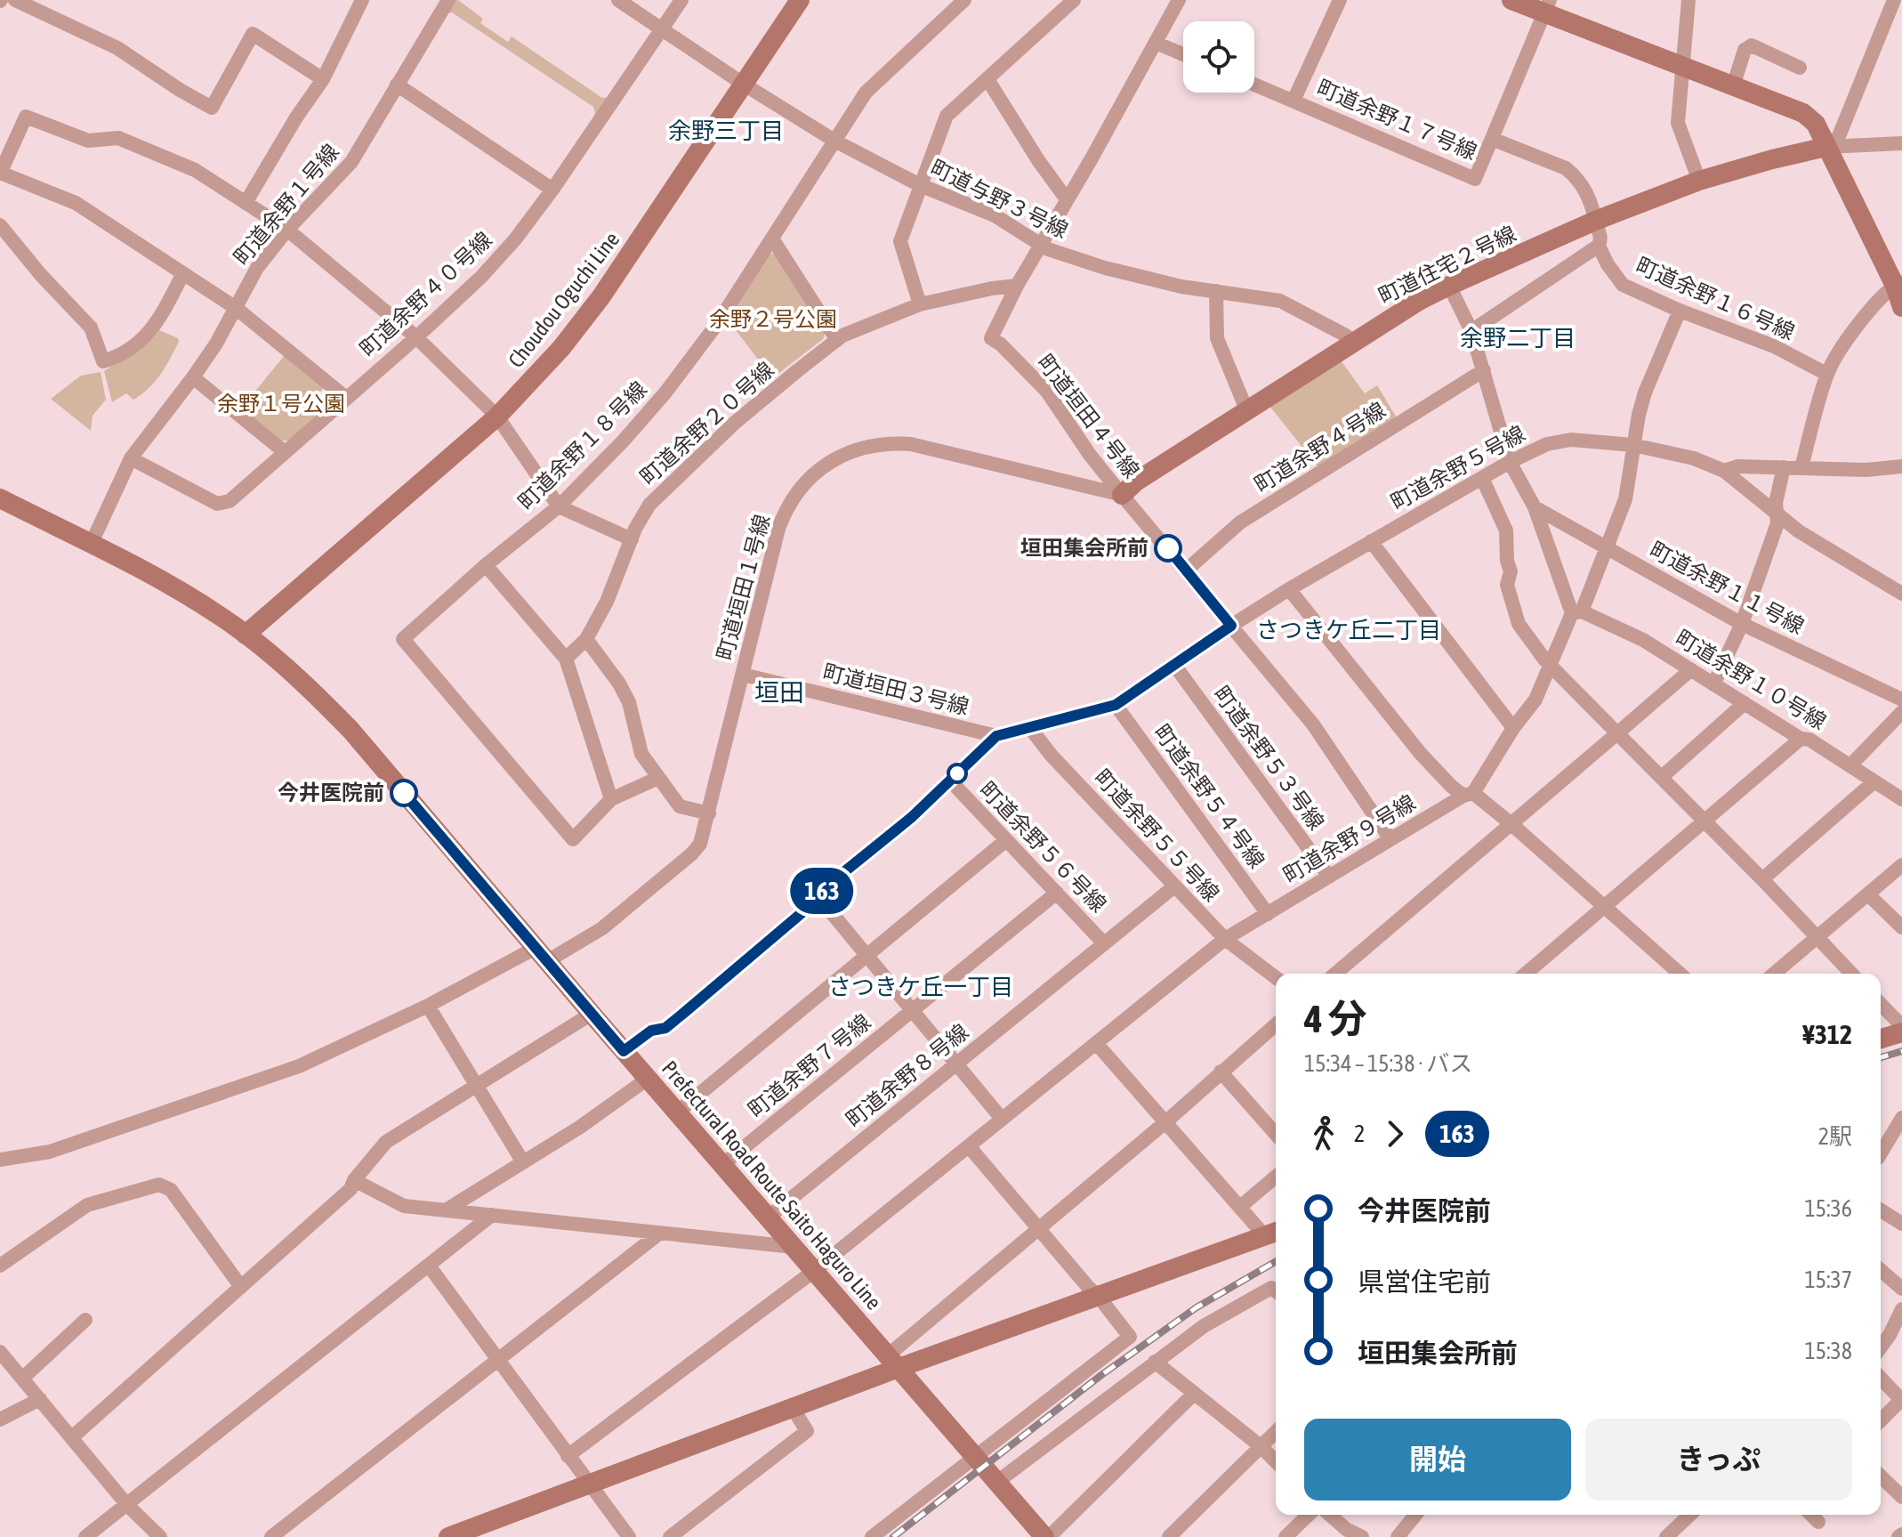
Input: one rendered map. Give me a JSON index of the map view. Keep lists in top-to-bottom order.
{
  "streets": {
    "street": [
      "町道余野１７号線",
      "町道与野３号線",
      "町道余野１号線",
      "町道住宅２号線",
      "町道余野４０号線",
      "町道余野１６号線",
      "Choudou Oguchi Line",
      "町道垣田４号線",
      "町道余野２０号線",
      "町道余野１８号線",
      "町道余野４号線",
      "町道余野５号線",
      "町道垣田１号線",
      "町道余野１１号線",
      "町道余野１０号線",
      "町道垣田３号線",
      "町道余野５３号線",
      "町道余野５４号線",
      "町道余野５５号線",
      "町道余野９号線",
      "町道余野５６号線",
      "町道余野７号線",
      "町道余野８号線",
      "Prefectural Road Route Saito Haguro Line"
    ]
  },
  "crossings": [
    ["町道余野１７号線", "町道余野１６号線"],
    ["町道与野３号線", "町道住宅２号線"],
    ["町道与野３号線", "町道余野４０号線"],
    ["町道与野３号線", "Choudou Oguchi Line"],
    ["町道与野３号線", "町道垣田４号線"],
    ["町道与野３号線", "町道余野１８号線"],
    ["町道余野１号線", "町道余野４０号線"],
    ["町道余野１号線", "Prefectural Road Route Saito Haguro Line"],
    ["町道住宅２号線", "町道余野１６号線"],
    ["町道住宅２号線", "町道垣田４号線"],
    ["町道住宅２号線", "町道垣田１号線"],
    ["町道余野１６号線", "町道余野９号線"],
    ["Choudou Oguchi Line", "Prefectural Road Route Saito Haguro Line"],
    ["町道垣田４号線", "町道余野２０号線"],
    ["町道垣田４号線", "町道余野４号線"],
    ["町道垣田４号線", "町道余野５号線"],
    ["町道垣田４号線", "町道垣田１号線"],
    ["町道垣田４号線", "町道余野９号線"],
    ["町道余野５号線", "町道垣田３号線"],
    ["町道余野５号線", "町道余野５３号線"],
    ["町道余野５号線", "町道余野５４号線"],
    ["町道余野５号線", "町道余野５５号線"],
    ["町道余野５号線", "町道余野９号線"],
    ["町道垣田１号線", "町道垣田３号線"],
    ["町道垣田１号線", "Prefectural Road Route Saito Haguro Line"],
    ["町道余野１１号線", "町道余野９号線"],
    ["町道余野１０号線", "町道余野９号線"],
    ["町道余野５３号線", "町道余野９号線"],
    ["町道余野５４号線", "町道余野９号線"],
    ["町道余野５５号線", "町道余野９号線"],
    ["町道余野５５号線", "町道余野８号線"],
    ["町道余野９号線", "Prefectural Road Route Saito Haguro Line"],
    ["町道余野５６号線", "町道余野７号線"],
    ["町道余野５６号線", "町道余野８号線"],
    ["町道余野７号線", "Prefectural Road Route Saito Haguro Line"],
    ["町道余野８号線", "Prefectural Road Route Saito Haguro Line"]
  ],
  "districts": [
    "余野三丁目",
    "余野二丁目",
    "さつきケ丘二丁目",
    "垣田",
    "さつきケ丘一丁目"
  ],
  "parks": ["余野２号公園", "余野１号公園"],
  "places": ["垣田集会所前", "今井医院前"],
  "lines": ["bus line 163"],
  "page": {
    "on_map": "163",
    "heading": ["4 分", "15:34 – 15:38 · バス", "¥312"],
    "legs": ["2", "163", "2駅"],
    "list": [
      {
        "name": "今井医院前",
        "value": "15:36"
      },
      {
        "name": "県営住宅前",
        "value": "15:37"
      },
      {
        "name": "垣田集会所前",
        "value": "15:38"
      }
    ],
    "buttons": ["開始", "きっぷ"]
  }
}
